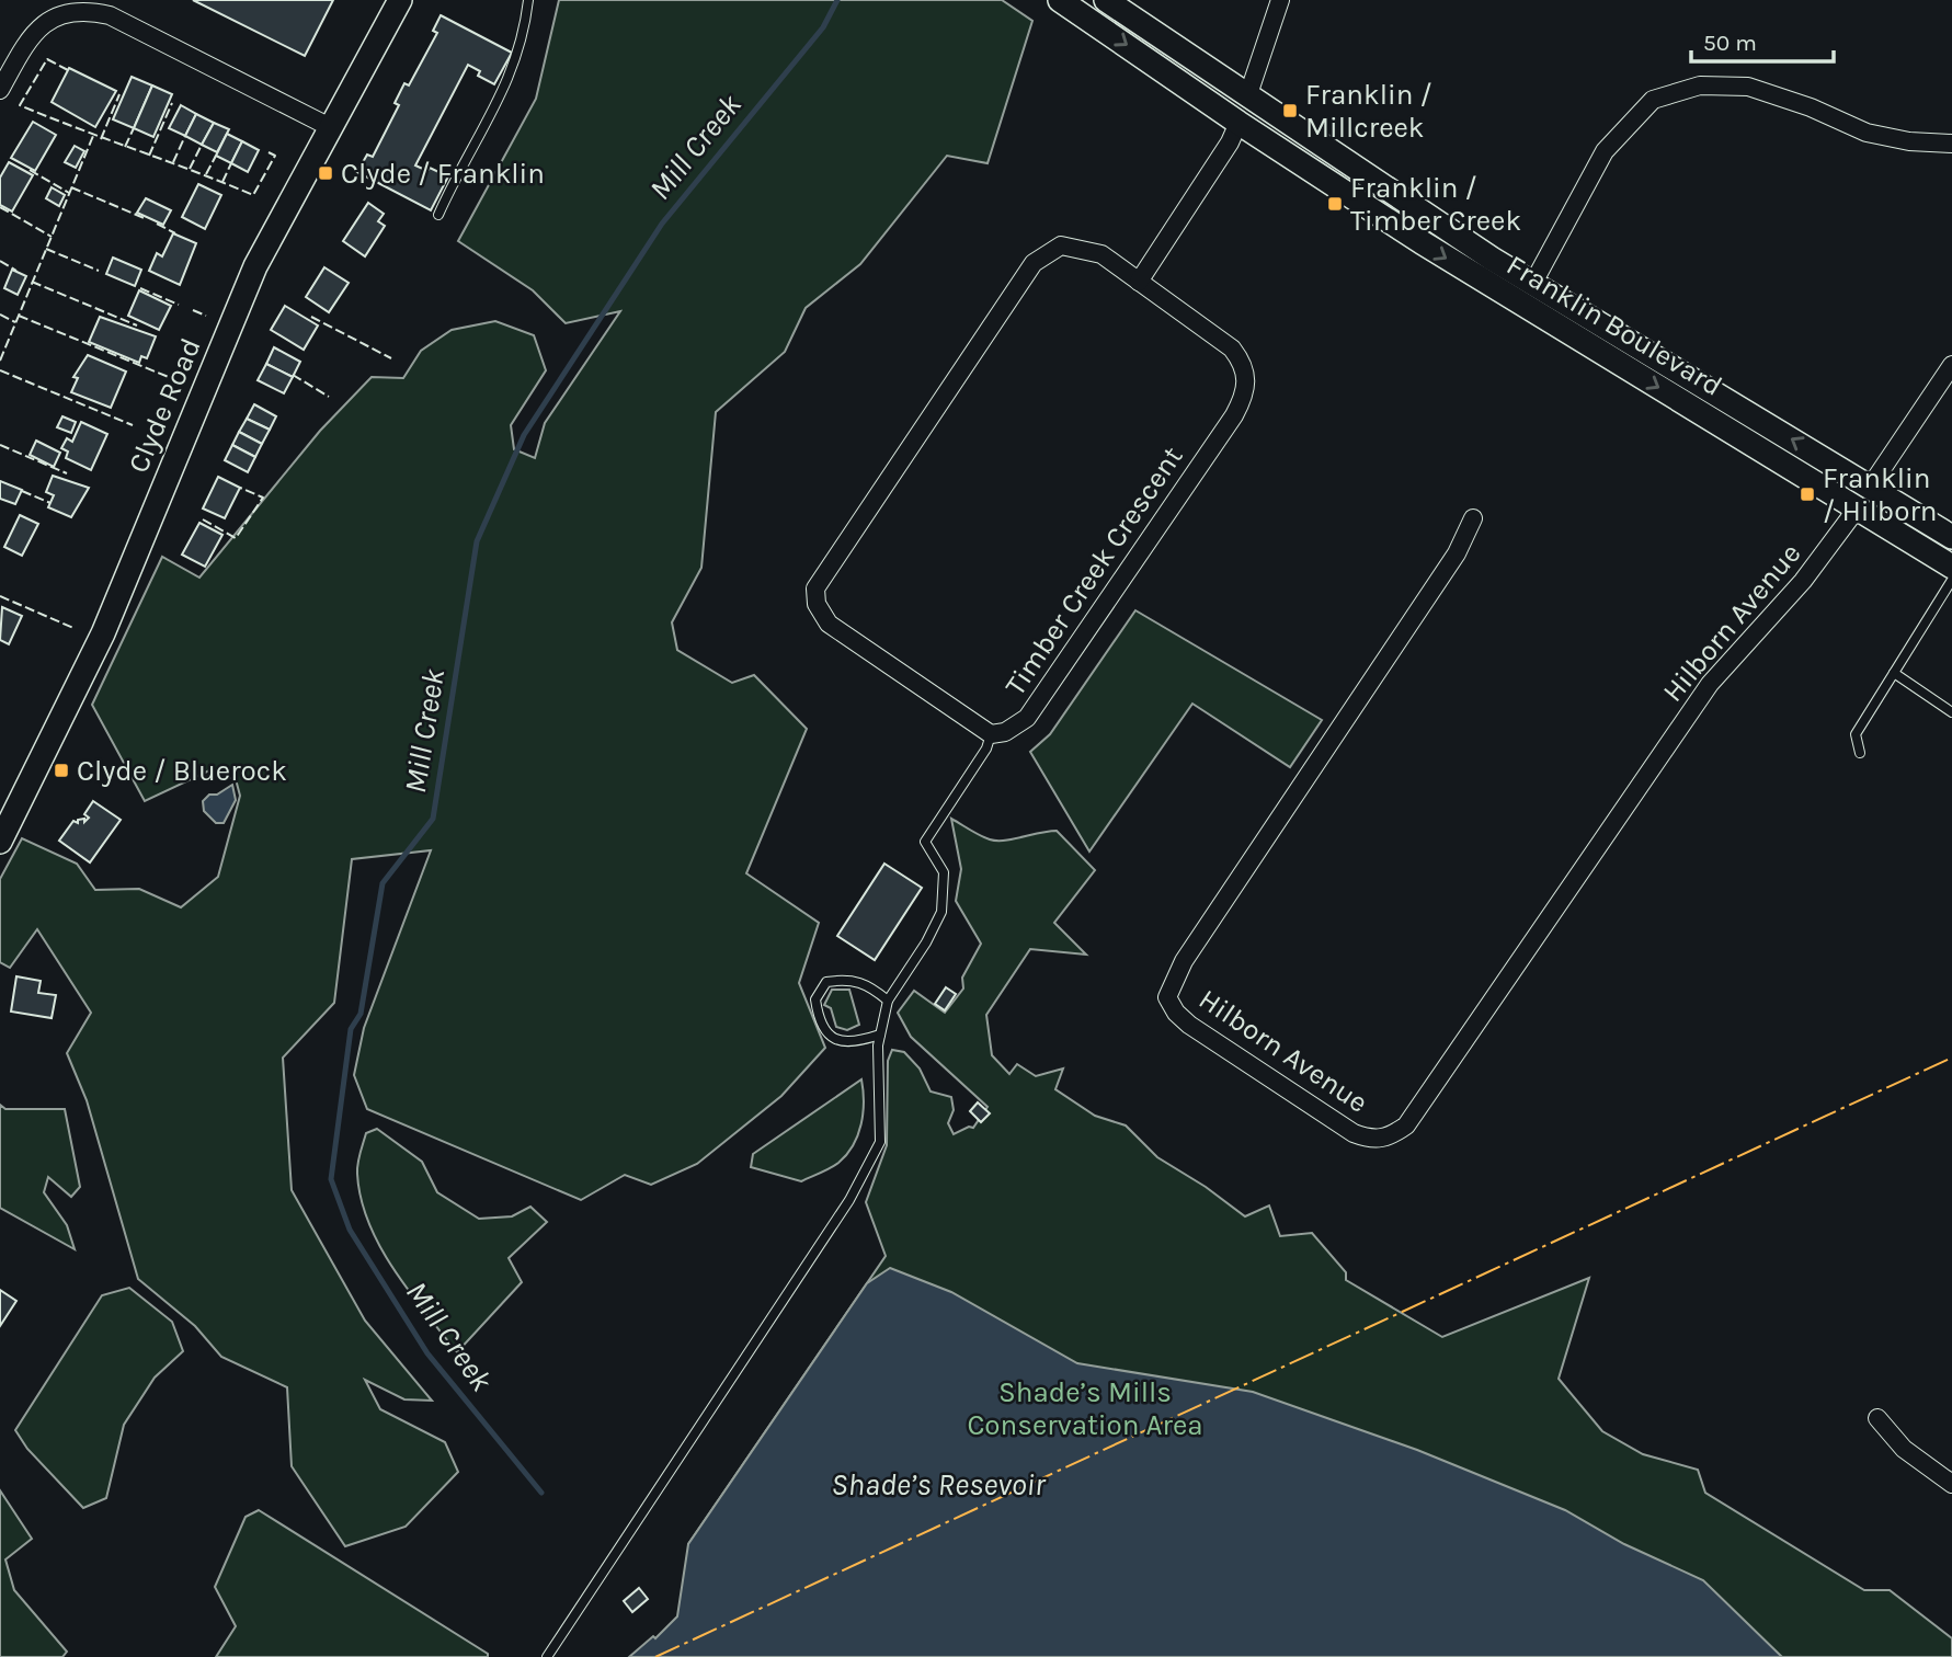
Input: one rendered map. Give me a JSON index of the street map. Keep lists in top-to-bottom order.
{
  "streets": {
    "main road": ["Franklin Boulevard", "Clyde Road"],
    "street": ["Timber Creek Crescent", "Hilborn Avenue"]
  },
  "crossings": [
    ["Franklin Boulevard", "Hilborn Avenue"]
  ],
  "water": ["Mill Creek", "Shade’s Resevoir"],
  "parks": ["Shade’s Mills Conservation Area"],
  "places": {
    "transit": [
      "Franklin / Millcreek",
      "Clyde / Franklin",
      "Franklin / Timber Creek",
      "Franklin / Hilborn",
      "Clyde / Bluerock"
    ]
  },
  "scale_bar": "50 m"
}
